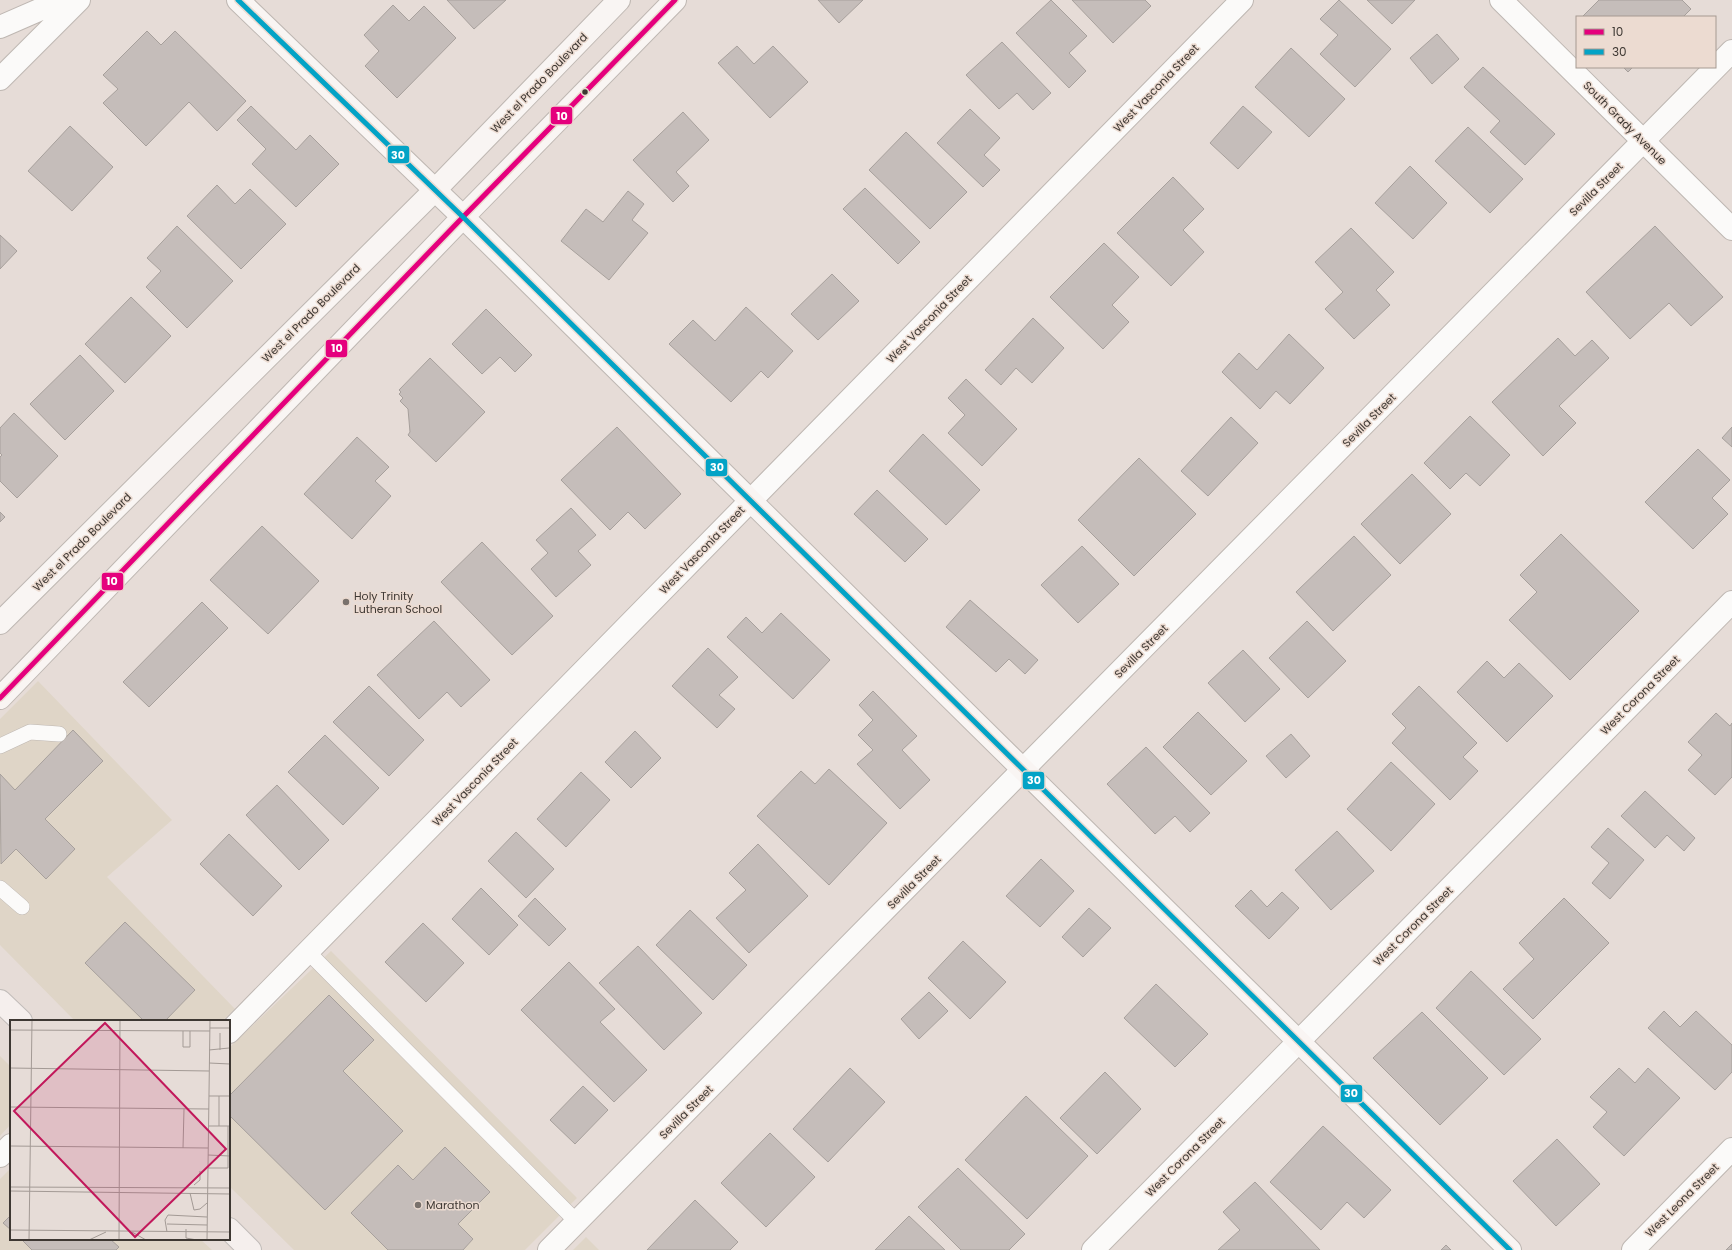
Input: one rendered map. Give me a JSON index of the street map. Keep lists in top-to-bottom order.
{
  "streets": {
    "street": [
      "West el Prado Boulevard",
      "West Vasconia Street",
      "South Grady Avenue",
      "Sevilla Street",
      "West Corona Street",
      "West Leona Street"
    ]
  },
  "crossings": [
    ["South Grady Avenue", "Sevilla Street"]
  ],
  "places": ["Holy Trinity Lutheran School", "Marathon"],
  "lines": ["transit line 10", "transit line 30"],
  "legend": ["10", "30"]
}
